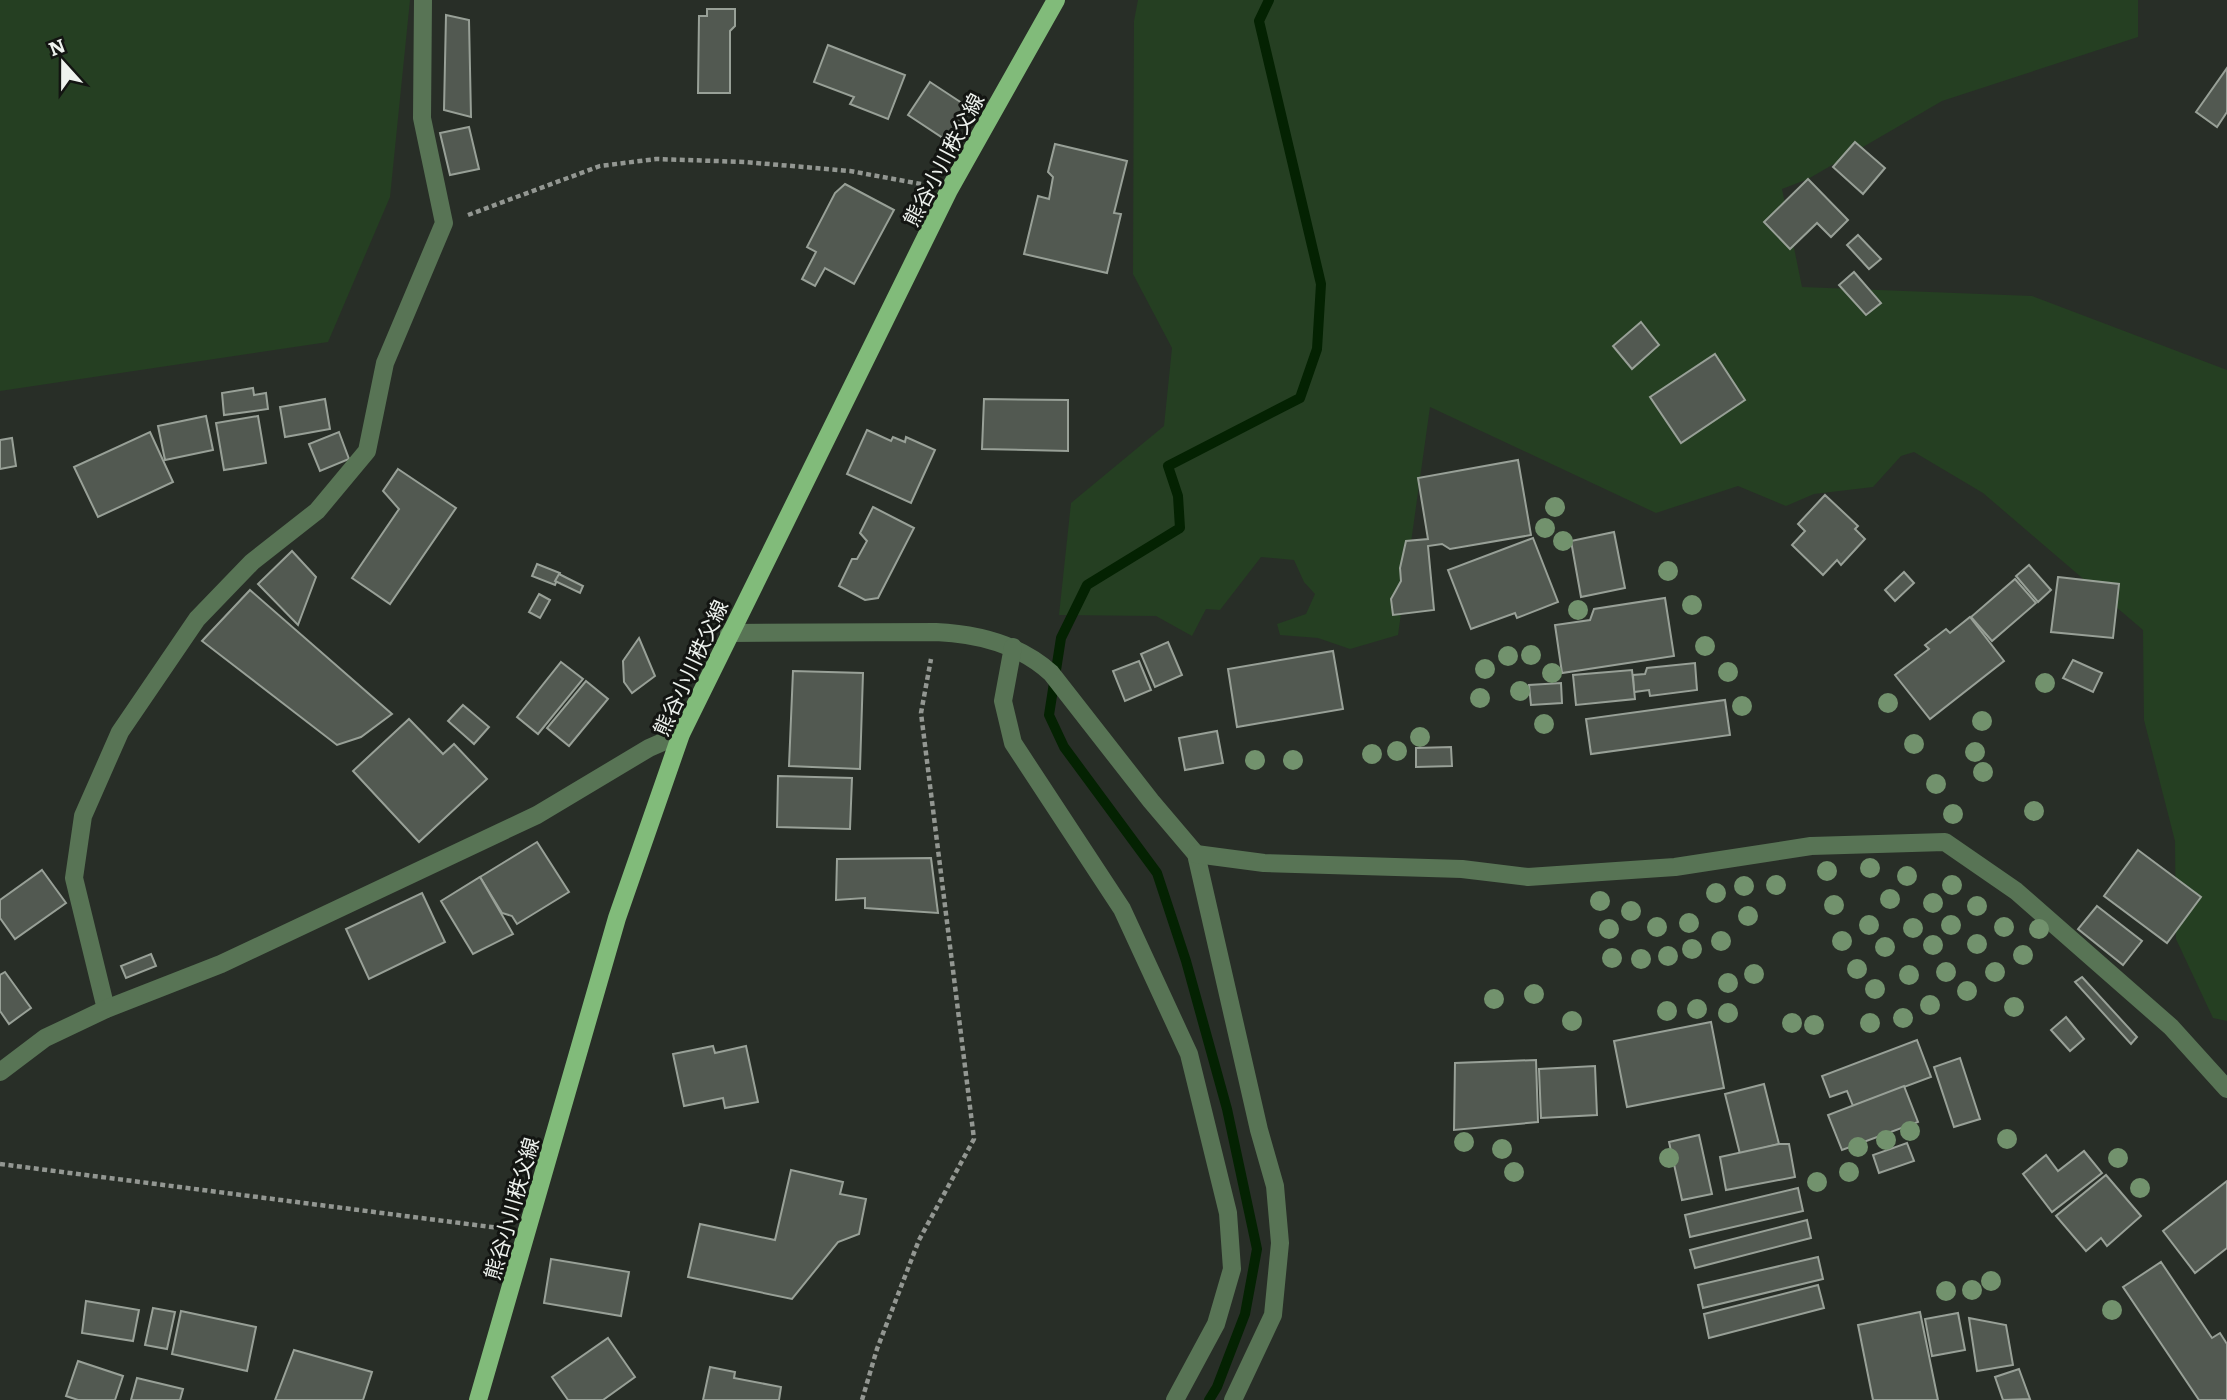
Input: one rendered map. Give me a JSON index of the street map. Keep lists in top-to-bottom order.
{
  "streets": {
    "main road": ["熊谷小川秩父線"]
  },
  "north": "top"
}
